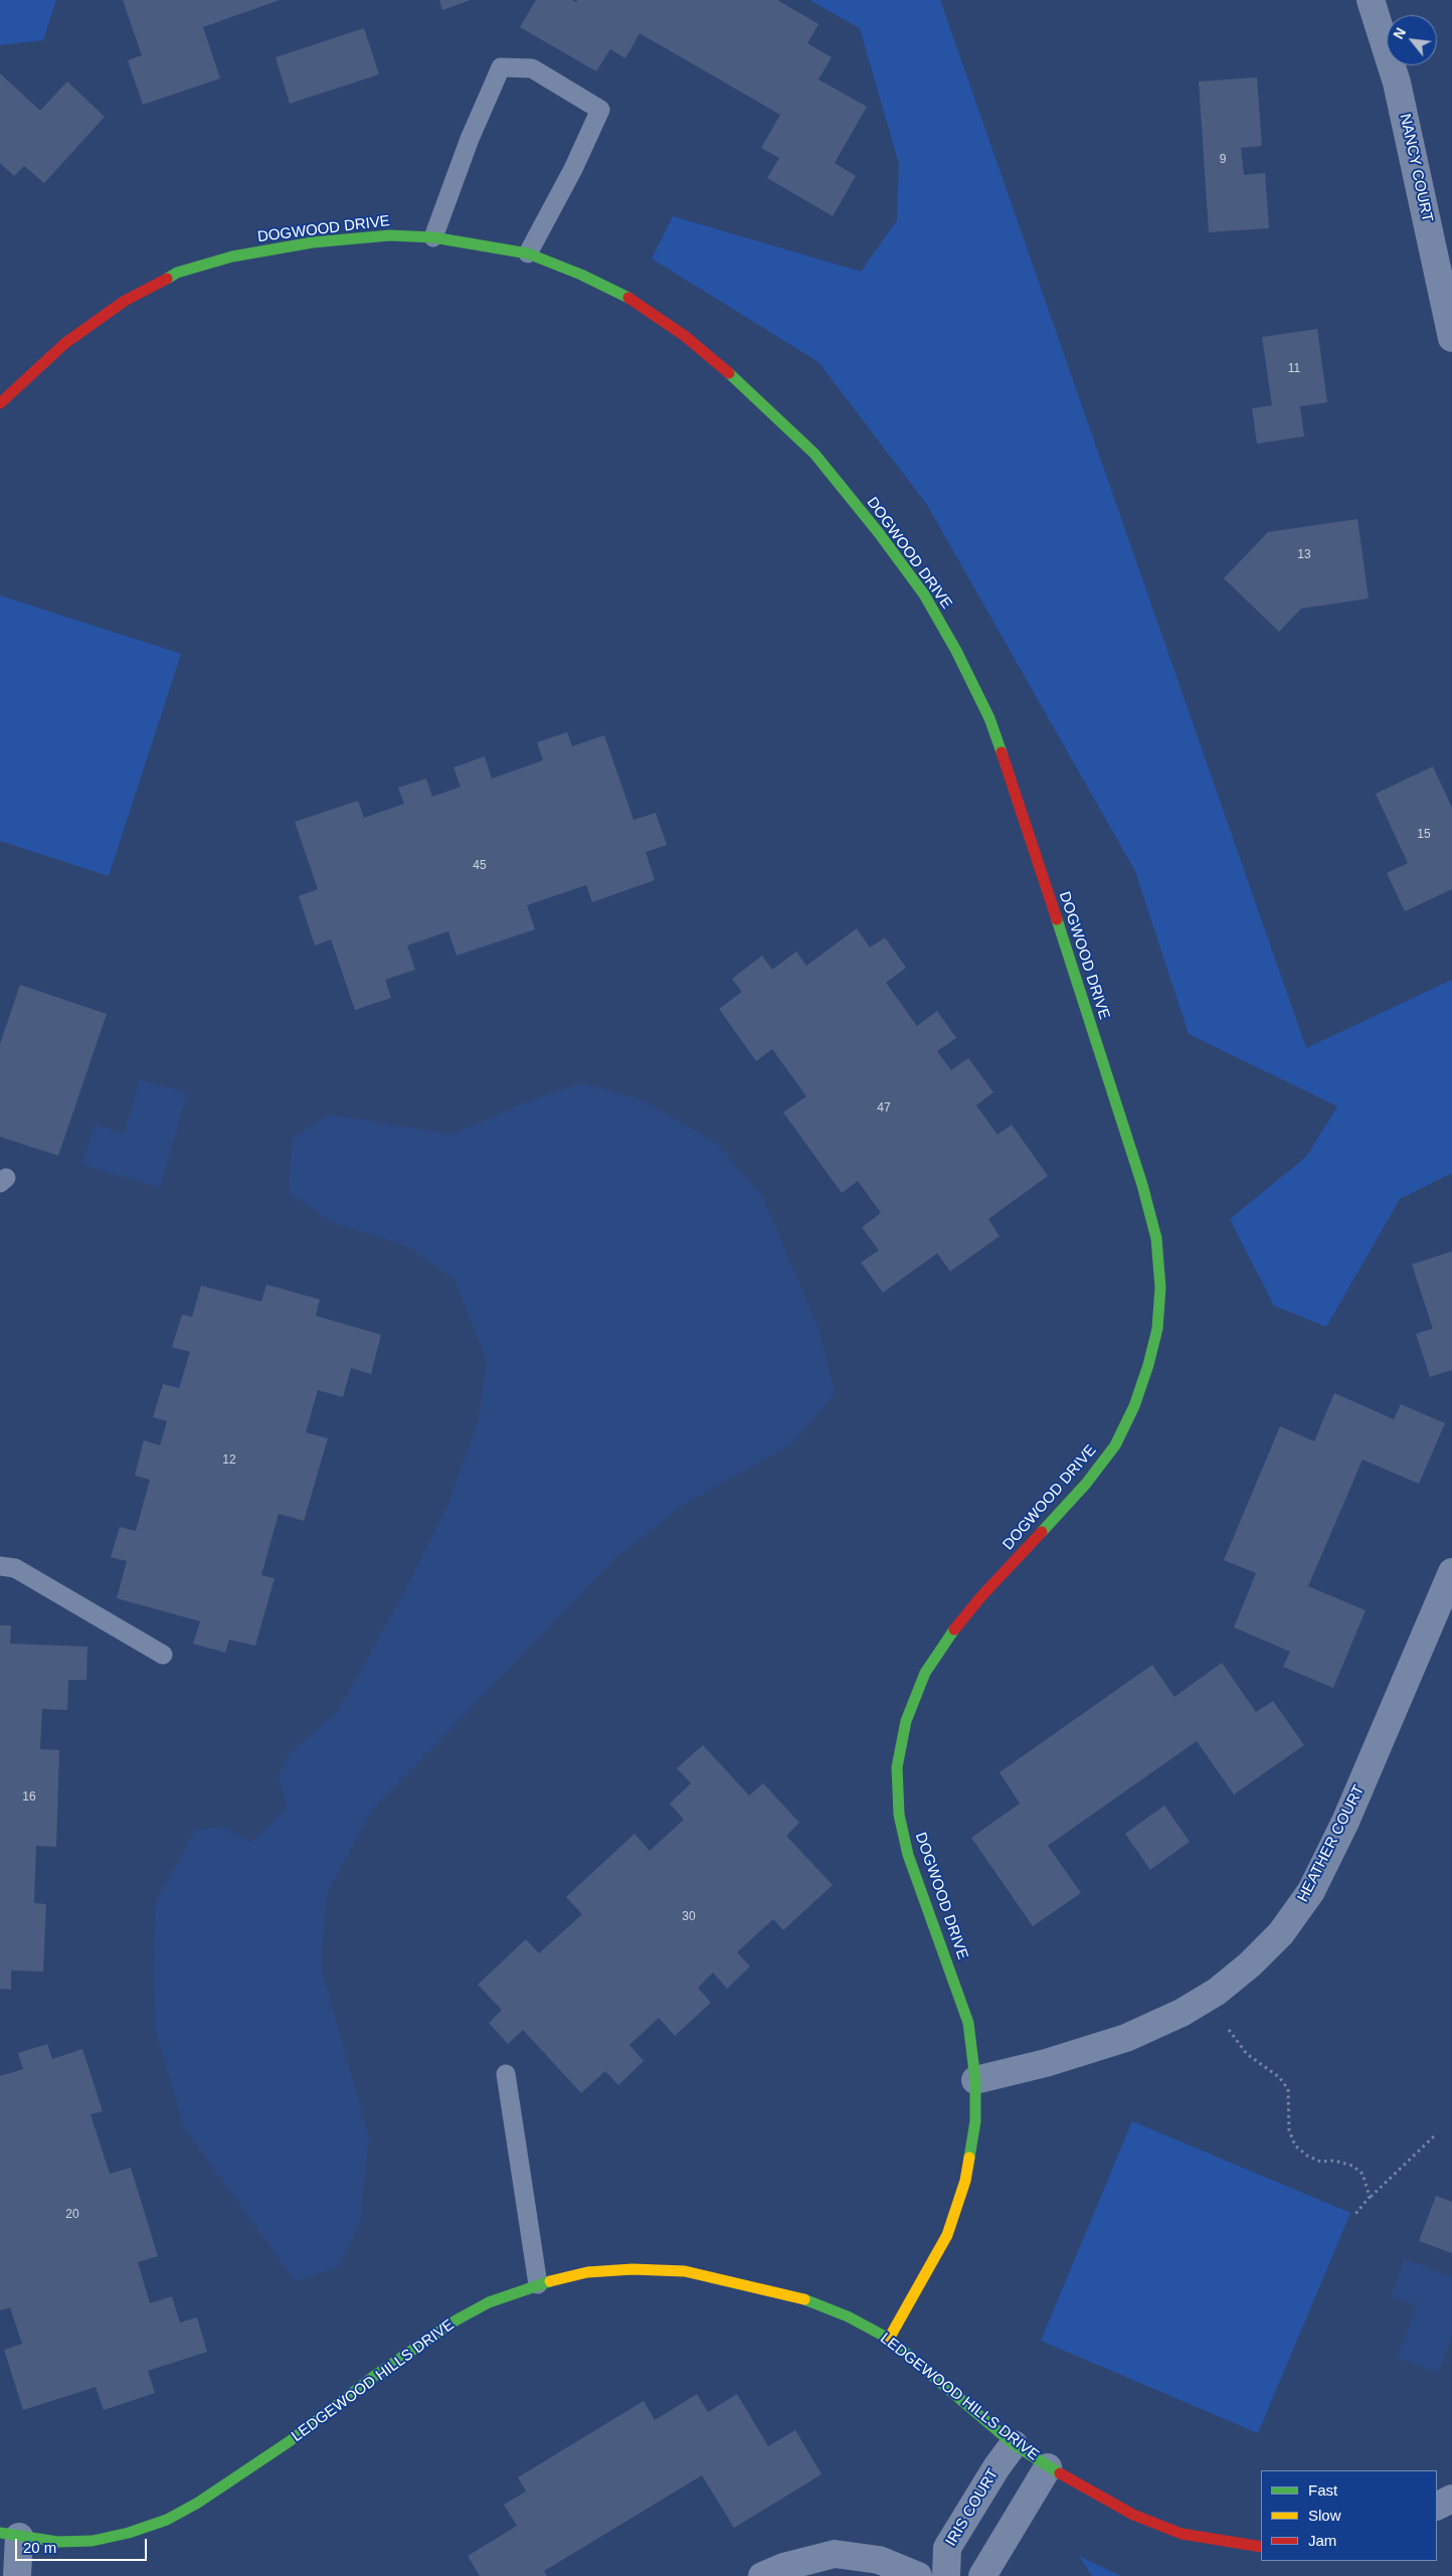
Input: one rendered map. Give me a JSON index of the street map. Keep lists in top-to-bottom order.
{
  "streets": {
    "street": [
      "NANCY COURT",
      "DOGWOOD DRIVE",
      "HEATHER COURT",
      "LEDGEWOOD HILLS DRIVE",
      "IRIS COURT"
    ]
  },
  "crossings": [
    ["DOGWOOD DRIVE", "HEATHER COURT"],
    ["DOGWOOD DRIVE", "LEDGEWOOD HILLS DRIVE"],
    ["LEDGEWOOD HILLS DRIVE", "IRIS COURT"]
  ],
  "house_numbers": [
    "9",
    "11",
    "13",
    "15",
    "45",
    "47",
    "12",
    "16",
    "30",
    "20"
  ],
  "legend": ["Fast", "Slow", "Jam"],
  "scale_bar": "20 m",
  "north": "top left"
}
